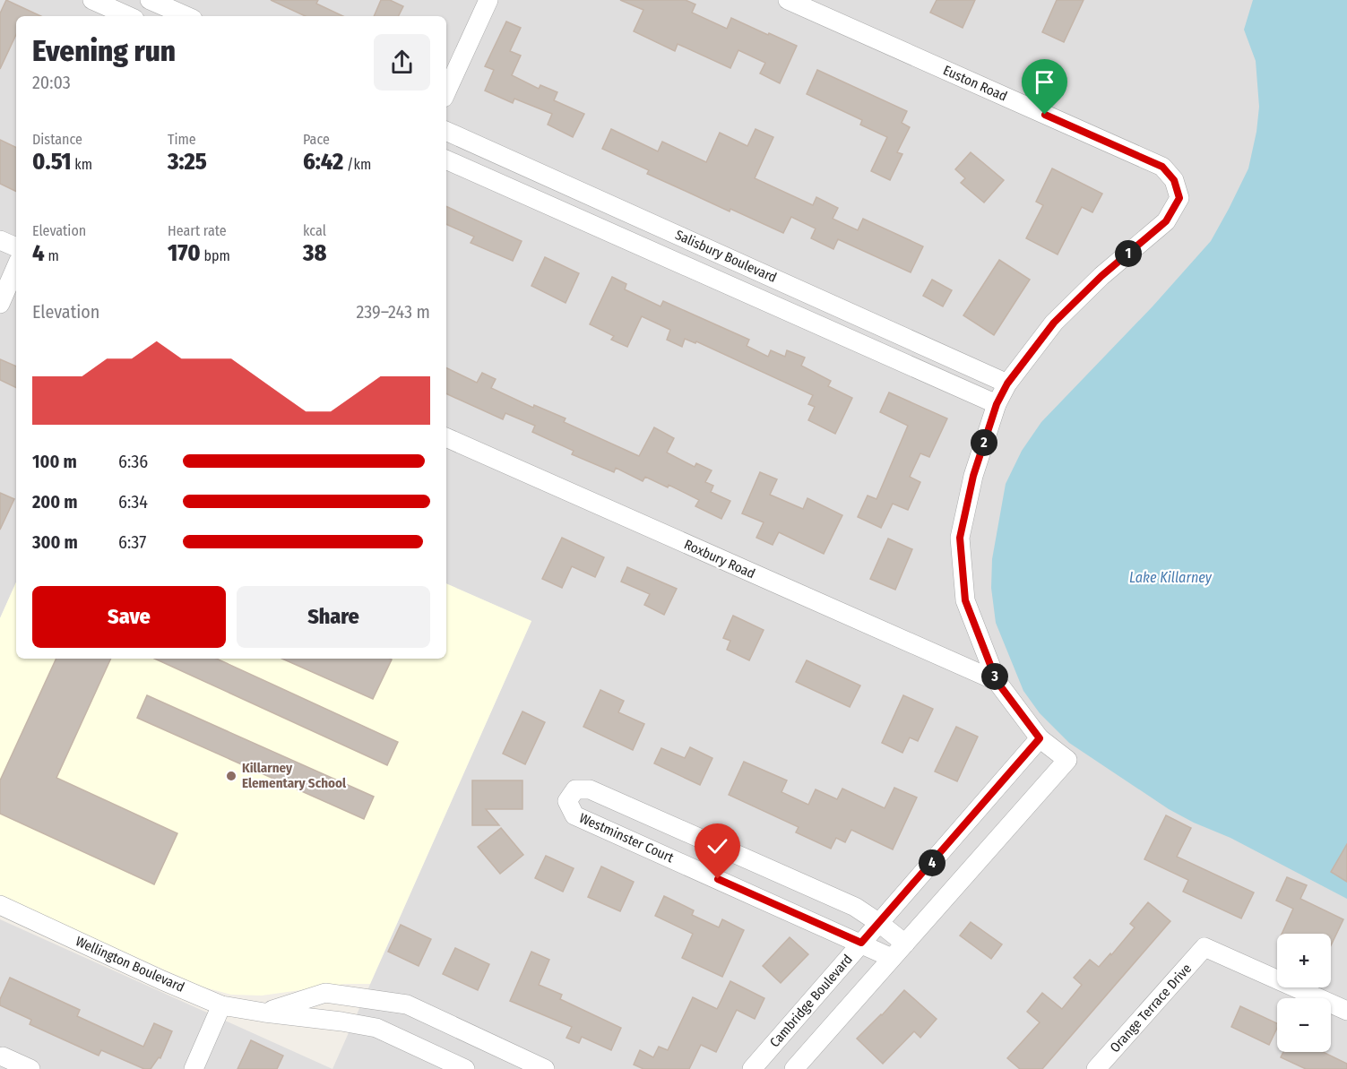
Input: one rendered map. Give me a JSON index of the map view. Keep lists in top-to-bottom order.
{
  "streets": {
    "street": [
      "Euston Road",
      "Salisbury Boulevard",
      "Roxbury Road",
      "Westminster Court",
      "Wellington Boulevard",
      "Cambridge Boulevard",
      "Orange Terrace Drive"
    ]
  },
  "crossings": [
    ["Euston Road", "Salisbury Boulevard"],
    ["Westminster Court", "Cambridge Boulevard"]
  ],
  "water": ["Lake Killarney"],
  "places": ["Killarney Elementary School"],
  "page": {
    "heading": ["Evening run", "20:03"],
    "stats": [
      ["Distance", "0.51 km"],
      ["Time", "3:25"],
      ["Pace", "6:42 /km"],
      ["Elevation", "4 m"],
      ["Heart rate", "170 bpm"],
      ["kcal", "38"]
    ],
    "pins": [
      "1",
      "2",
      "3",
      "4"
    ],
    "chart": ["Elevation", "239–243 m"],
    "list": [
      {
        "name": "100 m",
        "note": "6:36"
      },
      {
        "name": "200 m",
        "note": "6:34"
      },
      {
        "name": "300 m",
        "note": "6:37"
      }
    ],
    "buttons": ["Save", "Share"],
    "map_buttons": ["+", "−"]
  }
}
